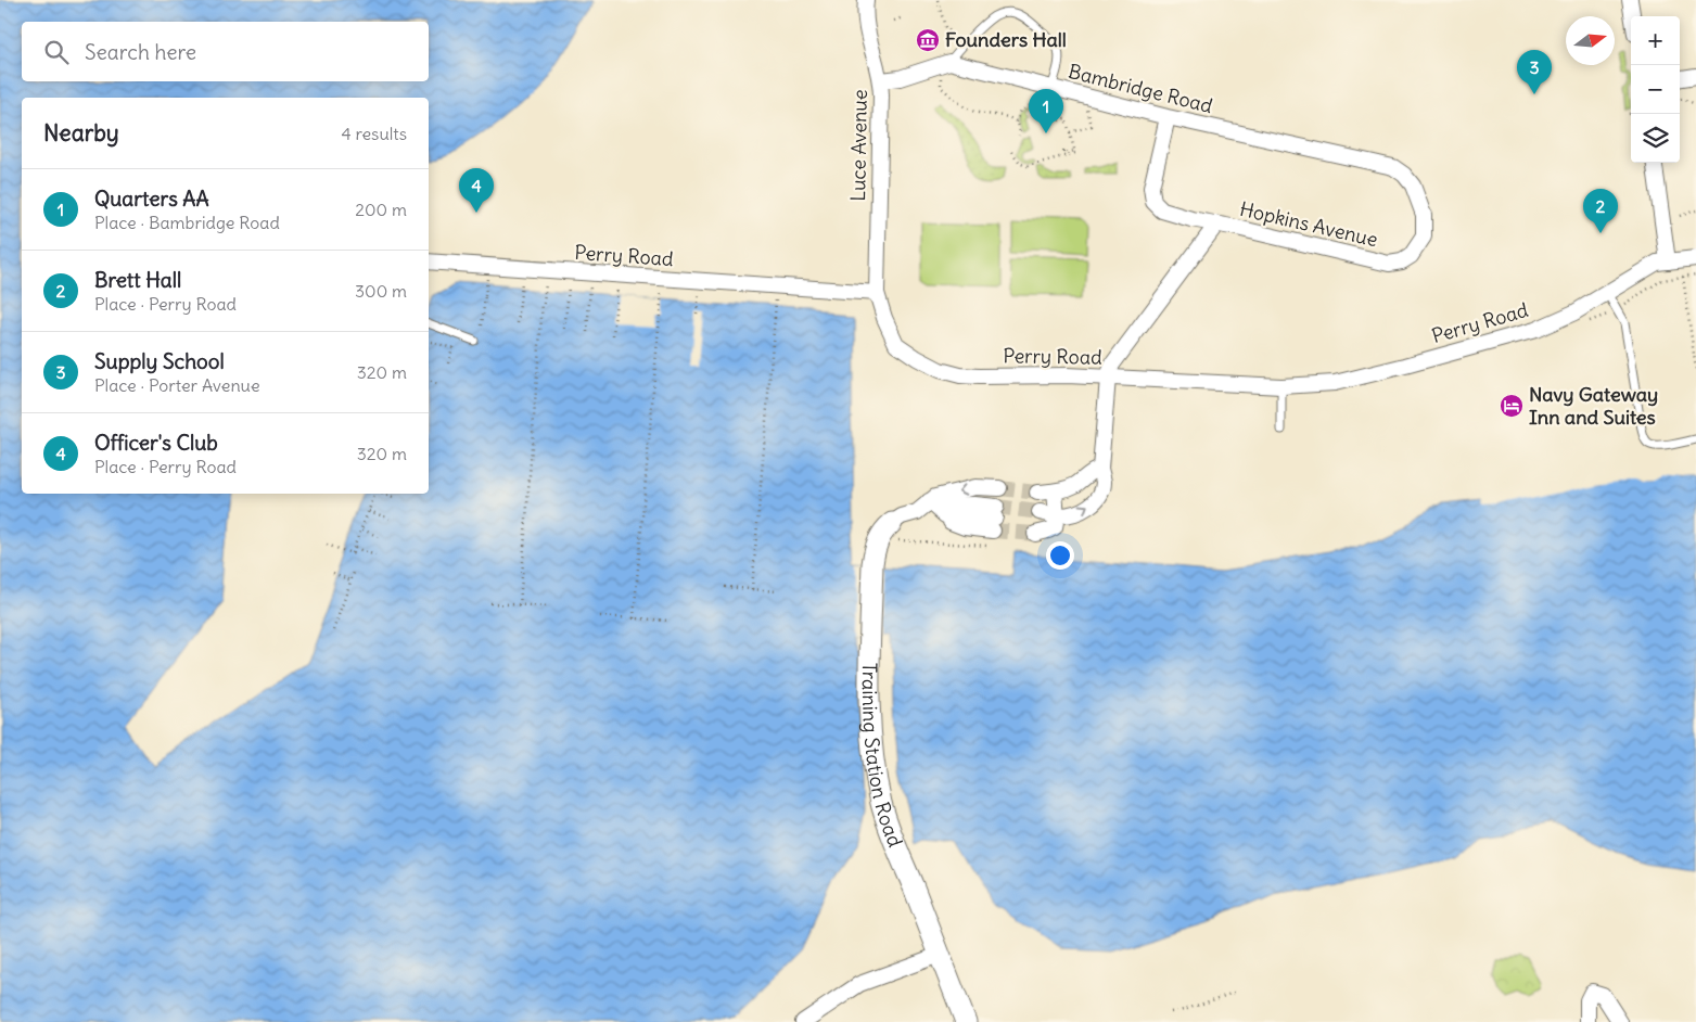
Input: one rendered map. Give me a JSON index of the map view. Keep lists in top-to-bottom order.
{
  "streets": {
    "street": [
      "Bambridge Road",
      "Luce Avenue",
      "Hopkins Avenue",
      "Perry Road",
      "Training Station Road"
    ]
  },
  "crossings": [
    ["Bambridge Road", "Hopkins Avenue"],
    ["Luce Avenue", "Perry Road"],
    ["Hopkins Avenue", "Perry Road"]
  ],
  "places": {
    "museum": ["Founders Hall"],
    "hotel": ["Navy Gateway Inn and Suites"]
  },
  "north": "right",
  "page": {
    "map_buttons": ["+", "−"],
    "search": "Search here",
    "pins": [
      "3",
      "1",
      "4",
      "2"
    ],
    "heading": ["Nearby", "4 results"],
    "list": [
      {
        "mark": "1",
        "name": "Quarters AA",
        "note": "Place · Bambridge Road",
        "value": "200 m"
      },
      {
        "mark": "2",
        "name": "Brett Hall",
        "note": "Place · Perry Road",
        "value": "300 m"
      },
      {
        "mark": "3",
        "name": "Supply School",
        "note": "Place · Porter Avenue",
        "value": "320 m"
      },
      {
        "mark": "4",
        "name": "Officer's Club",
        "note": "Place · Perry Road",
        "value": "320 m"
      }
    ]
  }
}
